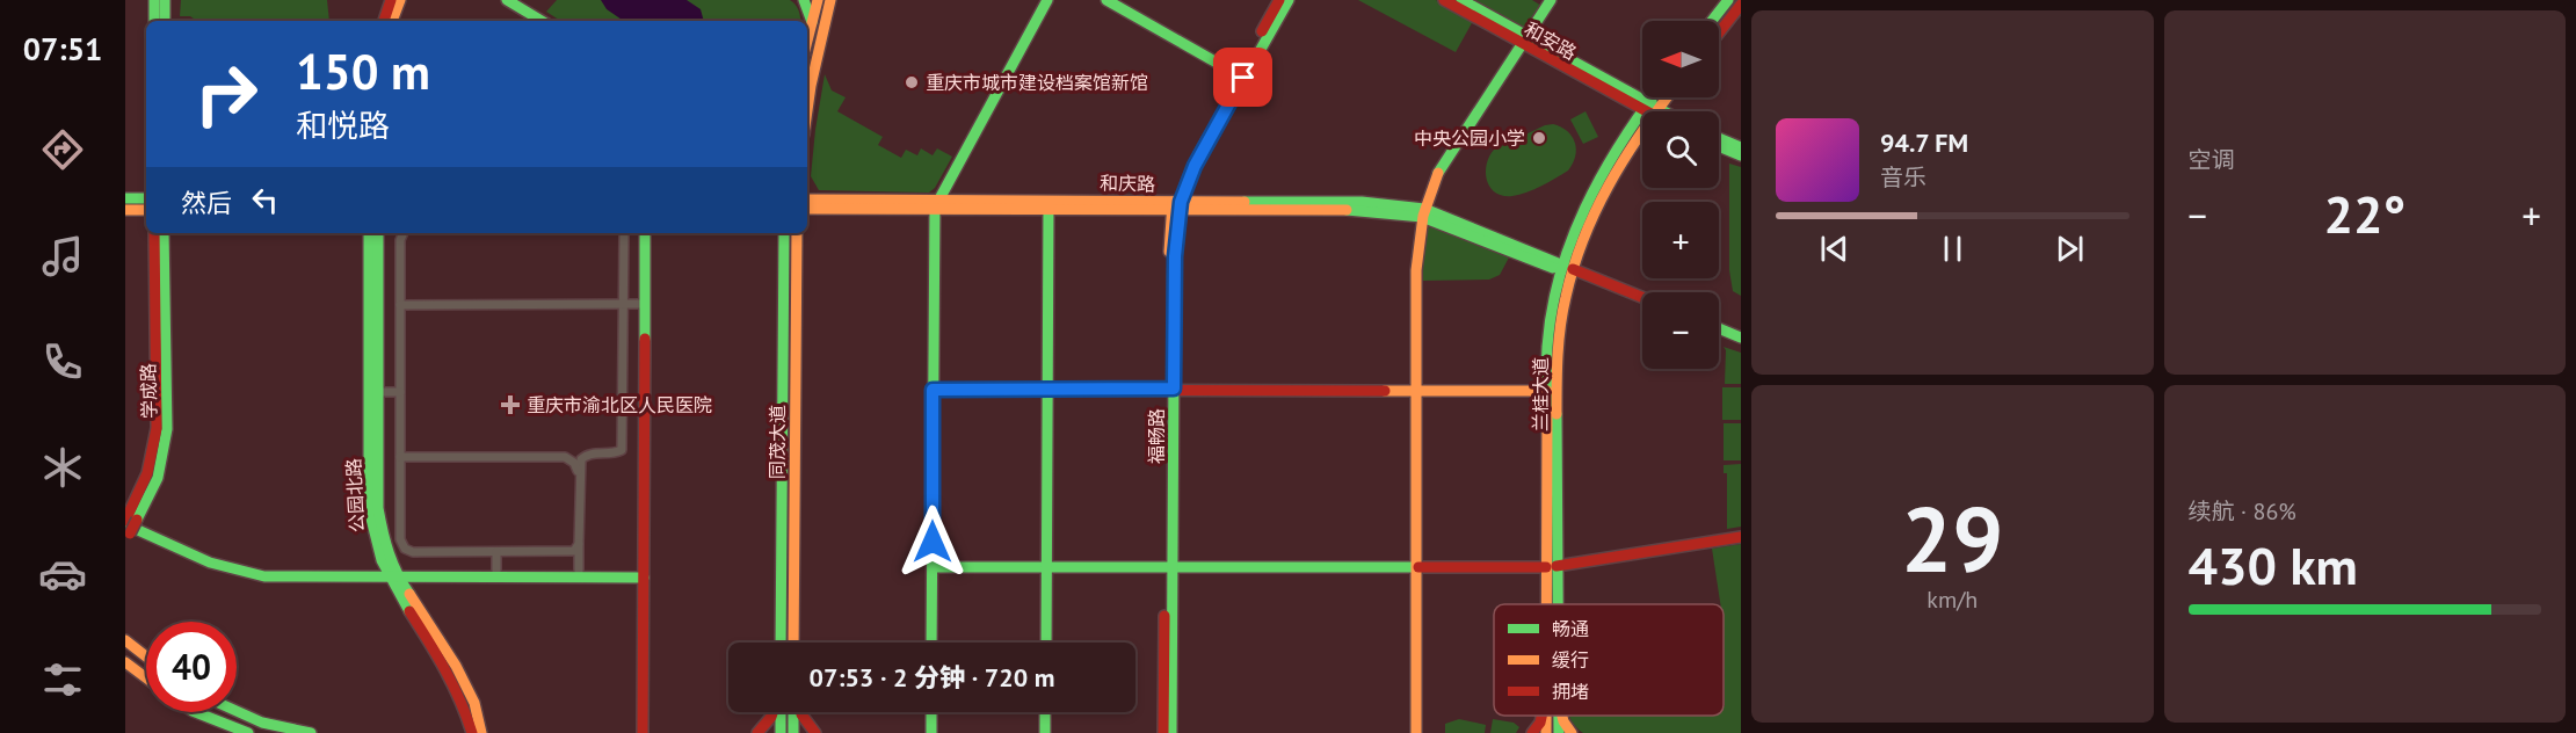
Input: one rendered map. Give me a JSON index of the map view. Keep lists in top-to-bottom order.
{
  "streets": {
    "street": [
      "和安路",
      "和庆路",
      "学成路",
      "兰桂大道",
      "福畅路",
      "同茂大道",
      "公园北路"
    ]
  },
  "crossings": [
    ["和安路", "兰桂大道"],
    ["和庆路", "兰桂大道"],
    ["和庆路", "福畅路"]
  ],
  "places": {
    "other": ["重庆市城市建设档案馆新馆", "中央公园小学"],
    "health": ["重庆市渝北区人民医院"]
  },
  "legend": ["畅通", "缓行", "拥堵"],
  "north": "left",
  "page": {
    "tabs": "07:51",
    "tile": [
      "空调",
      ["29", "km/h"],
      ["续航 · 86%", "430 km"]
    ],
    "map_buttons": ["+", "−"],
    "turn": ["150 m", "和悦路"],
    "song": ["94.7 FM", "音乐"],
    "then": "然后",
    "heat": ["−", "22°", "+"],
    "limit": "40",
    "trip": "07:53 · 2 分钟 · 720 m"
  }
}
